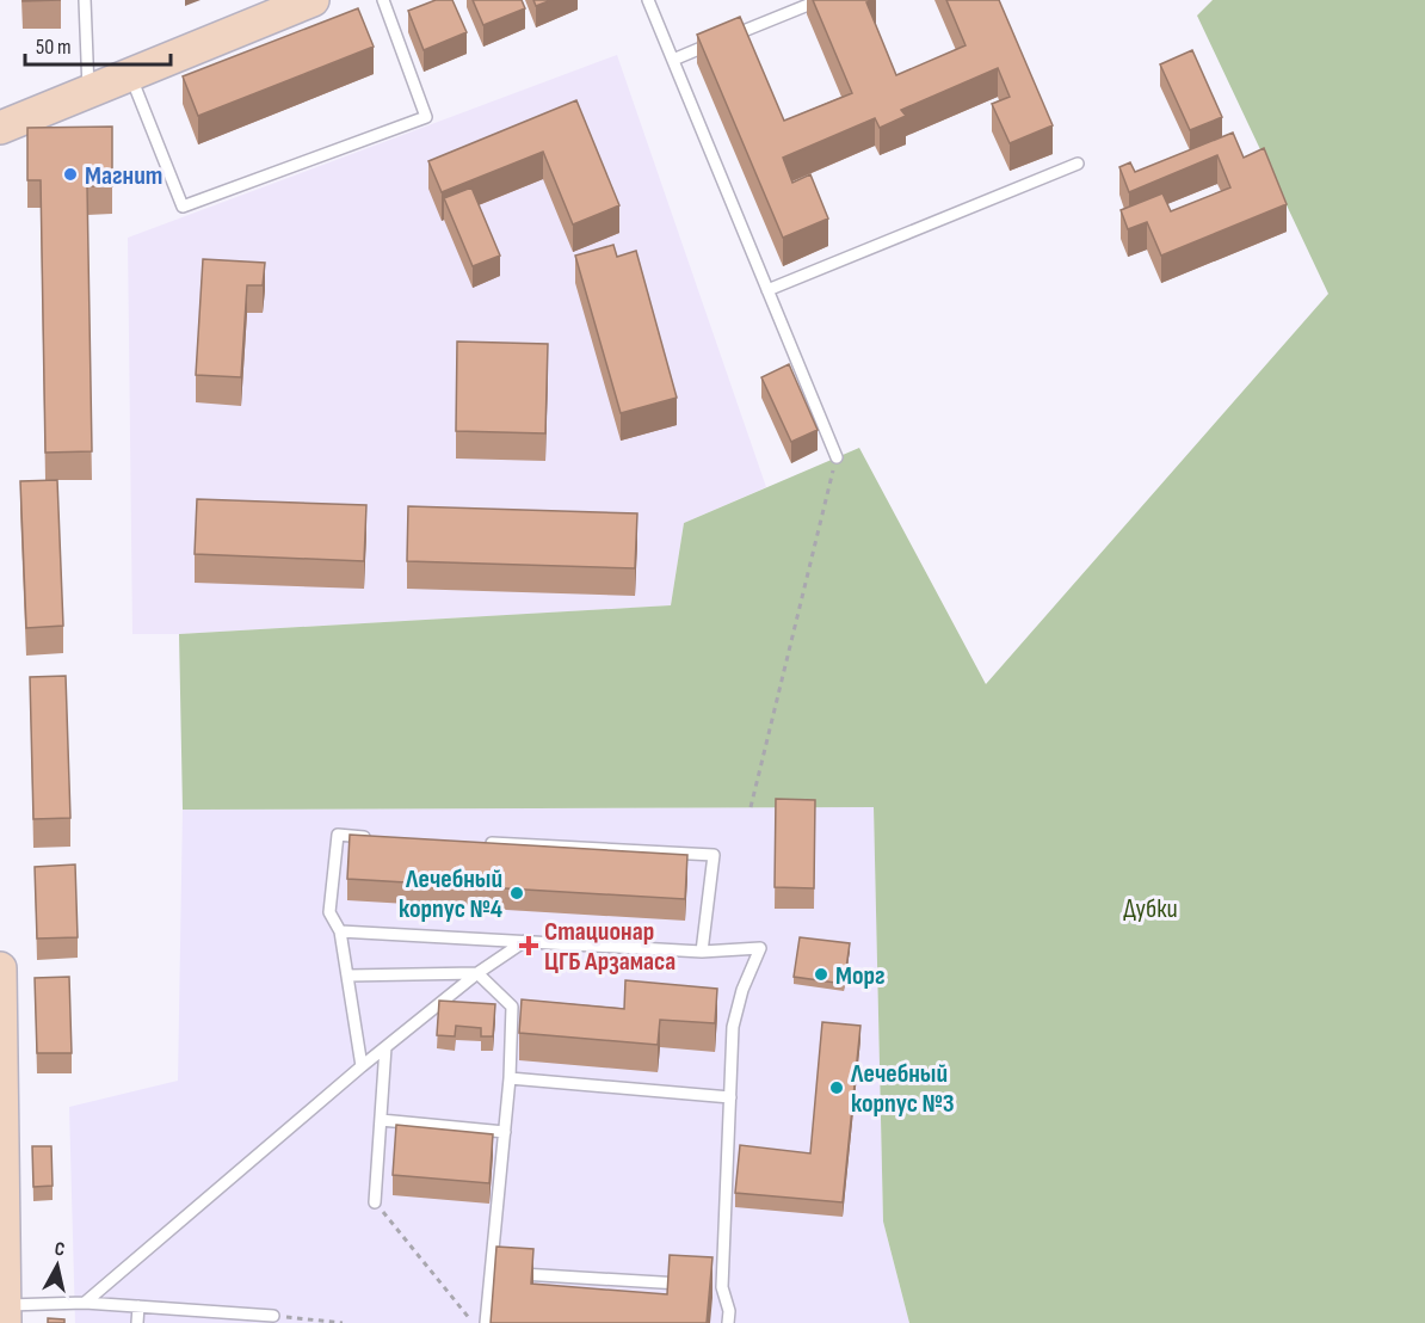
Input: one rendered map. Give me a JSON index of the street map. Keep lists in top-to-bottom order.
{
  "parks": ["Дубки"],
  "places": {
    "other": [
      "Магнит",
      "Лечебный корпус №4",
      "Морг",
      "Лечебный корпус №3"
    ],
    "health": ["Стационар ЦГБ Арзамаса"]
  },
  "scale_bar": "50 m",
  "north": "top"
}
